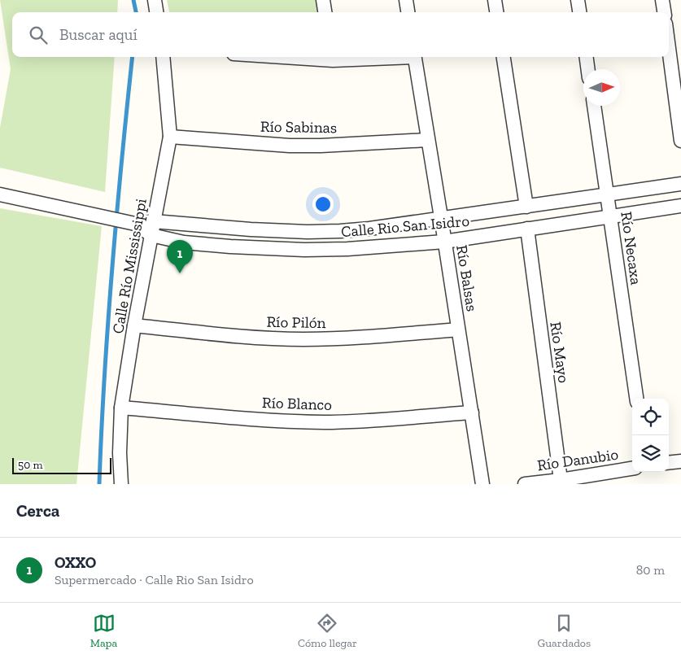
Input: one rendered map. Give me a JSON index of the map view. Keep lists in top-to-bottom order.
{
  "streets": {
    "street": [
      "Río Sabinas",
      "Calle Rio San Isidro",
      "Río Necaxa",
      "Calle Río Mississippi",
      "Río Balsas",
      "Río Pilón",
      "Río Mayo",
      "Río Blanco",
      "Río Danubio"
    ]
  },
  "crossings": [
    ["Río Sabinas", "Calle Río Mississippi"],
    ["Río Sabinas", "Río Balsas"],
    ["Calle Rio San Isidro", "Río Necaxa"],
    ["Calle Rio San Isidro", "Calle Río Mississippi"],
    ["Calle Rio San Isidro", "Río Balsas"],
    ["Calle Rio San Isidro", "Río Mayo"],
    ["Calle Río Mississippi", "Río Pilón"],
    ["Calle Río Mississippi", "Río Blanco"],
    ["Río Balsas", "Río Pilón"],
    ["Río Balsas", "Río Blanco"],
    ["Río Mayo", "Río Danubio"]
  ],
  "scale_bar": "50 m",
  "north": "right",
  "page": {
    "search": "Buscar aquí",
    "pins": "1",
    "scale": "50 m",
    "heading": "Cerca",
    "list": [
      {
        "mark": "1",
        "name": "OXXO",
        "note": "Supermercado · Calle Rio San Isidro",
        "value": "80 m"
      }
    ],
    "nav": ["Mapa", "Cómo llegar", "Guardados"]
  }
}
